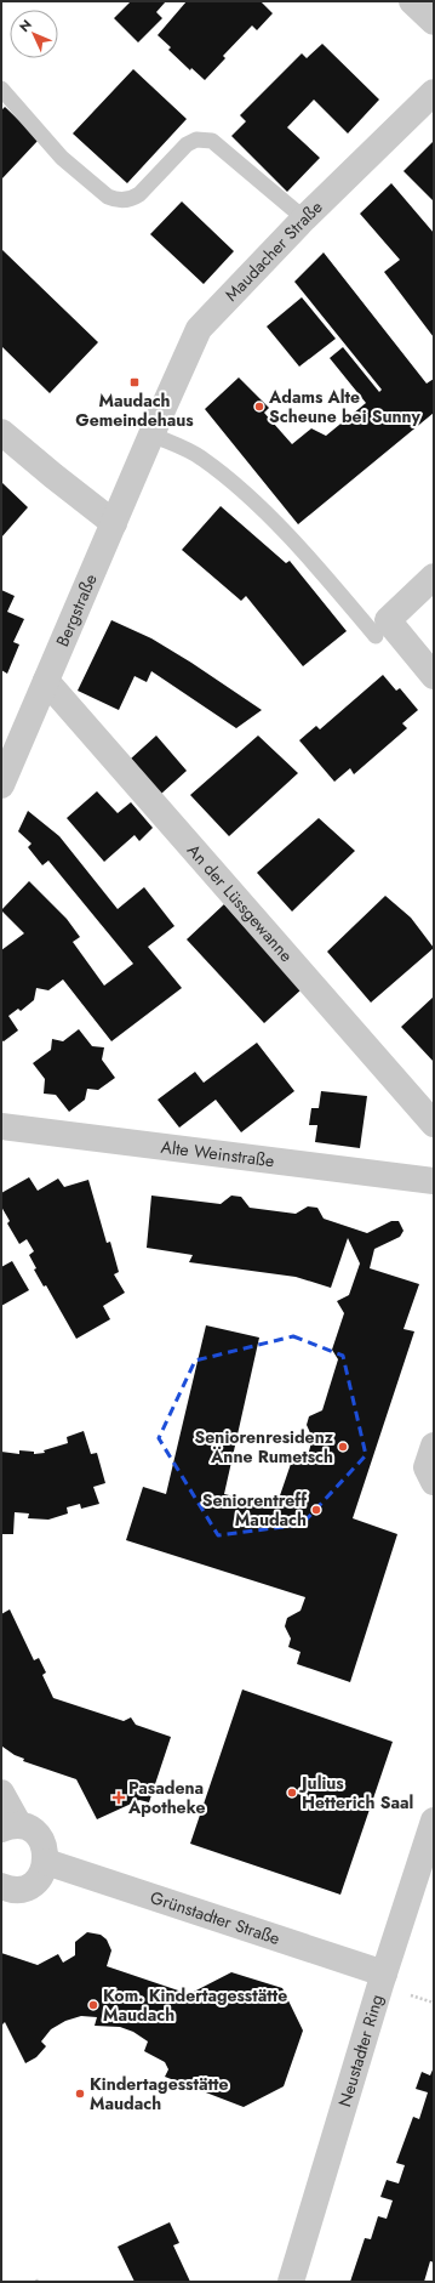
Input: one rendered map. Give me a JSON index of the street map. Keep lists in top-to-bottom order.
{
  "streets": {
    "street": [
      "Maudacher Straße",
      "Bergstraße",
      "An der Lüssgewanne",
      "Alte Weinstraße",
      "Grünstadter Straße",
      "Neustadter Ring"
    ]
  },
  "crossings": [
    ["Maudacher Straße", "Bergstraße"],
    ["Bergstraße", "An der Lüssgewanne"],
    ["Grünstadter Straße", "Neustadter Ring"]
  ],
  "places": {
    "transit": ["Maudach Gemeindehaus"],
    "other": [
      "Adams Alte Scheune bei Sunny",
      "Seniorenresidenz Änne Rumetsch",
      "Seniorentreff Maudach",
      "Julius Hetterich Saal",
      "Kom. Kindertagesstätte Maudach",
      "Kindertagesstätte Maudach"
    ],
    "health": ["Pasadena Apotheke"]
  },
  "north": "top left"
}
